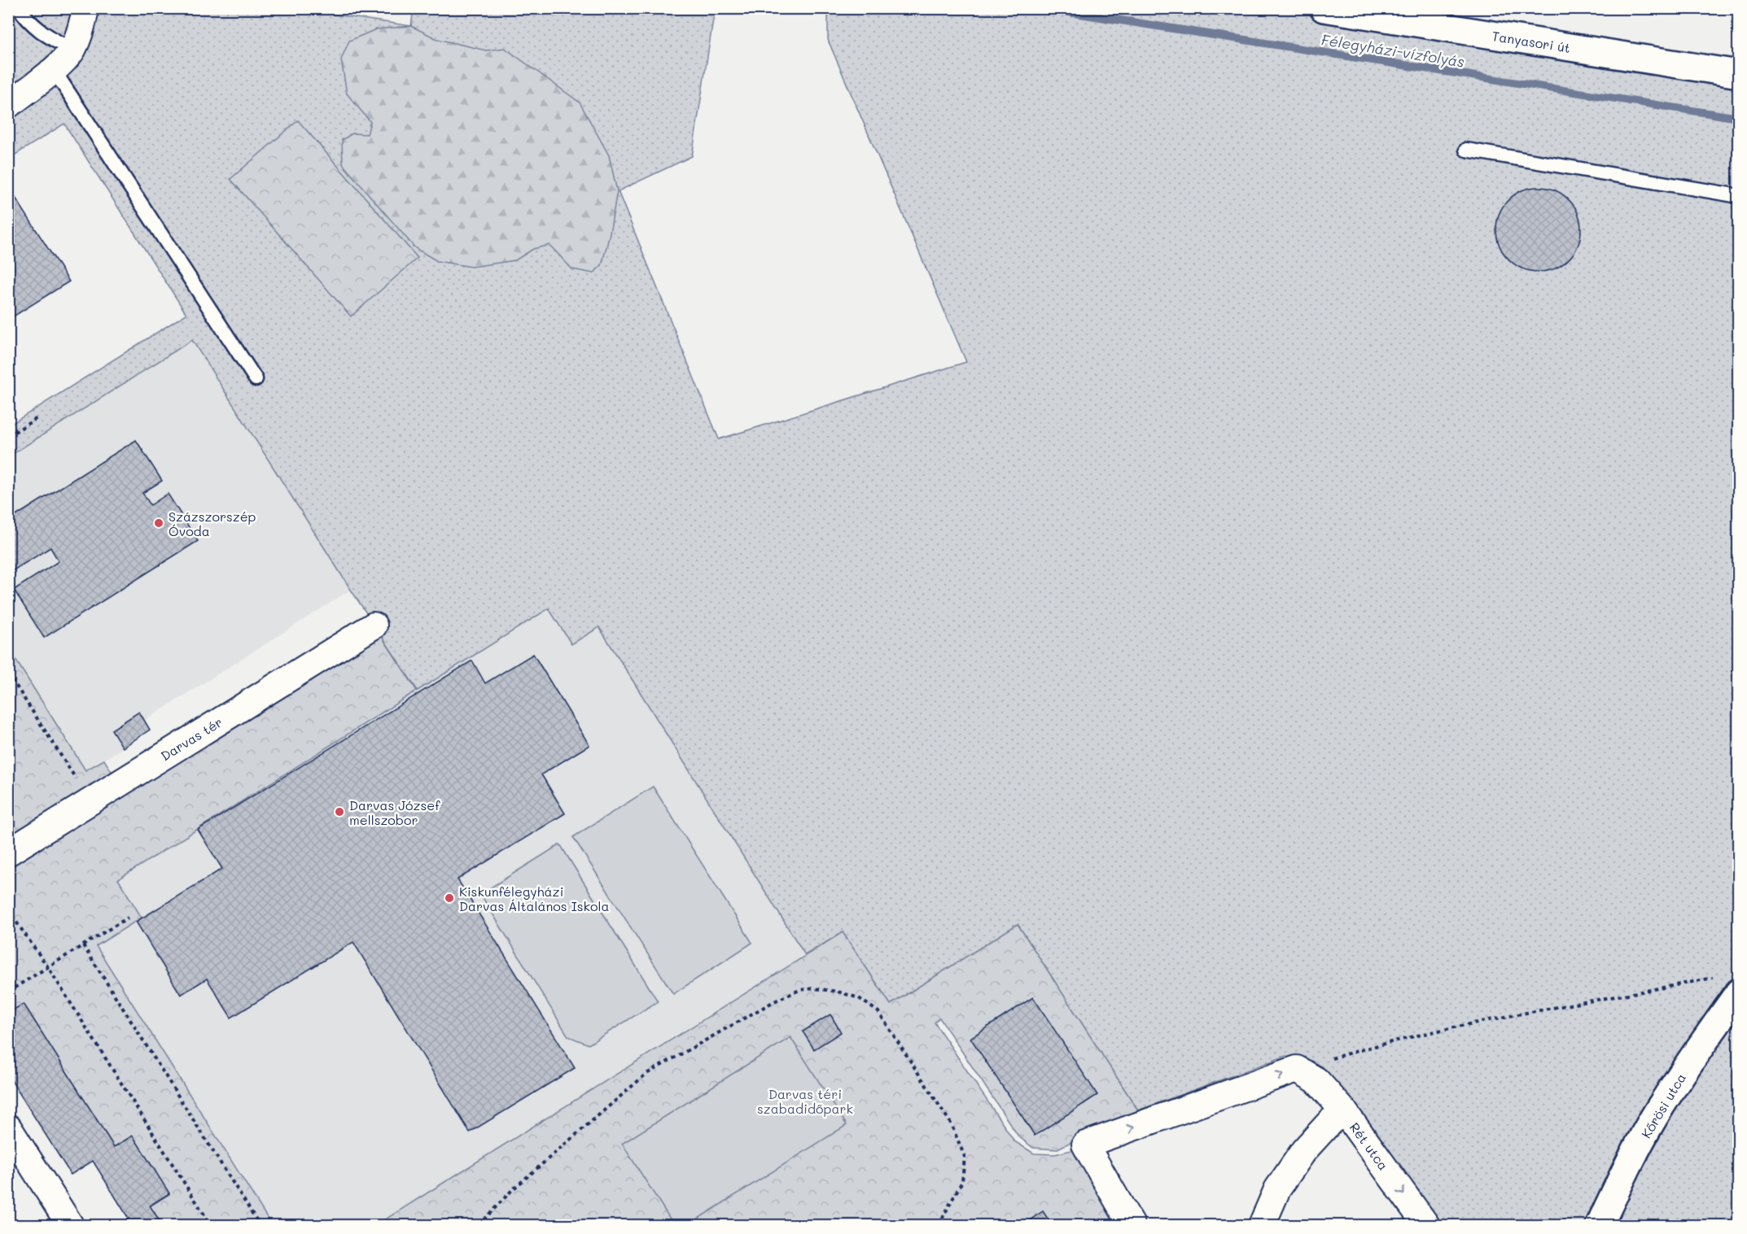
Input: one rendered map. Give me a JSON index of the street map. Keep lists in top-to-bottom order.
{
  "streets": {
    "street": [
      "Tanyasori út",
      "Darvas tér",
      "Kőrösi utca",
      "Rét utca"
    ]
  },
  "one_way": ["Rét utca"],
  "water": ["Félegyházi-vízfolyás"],
  "parks": ["Darvas téri szabadidőpark"],
  "places": ["Százszorszép Óvoda", "Darvas József mellszobor", "Kiskunfélegyházi Darvas Általános Iskola"]
}
